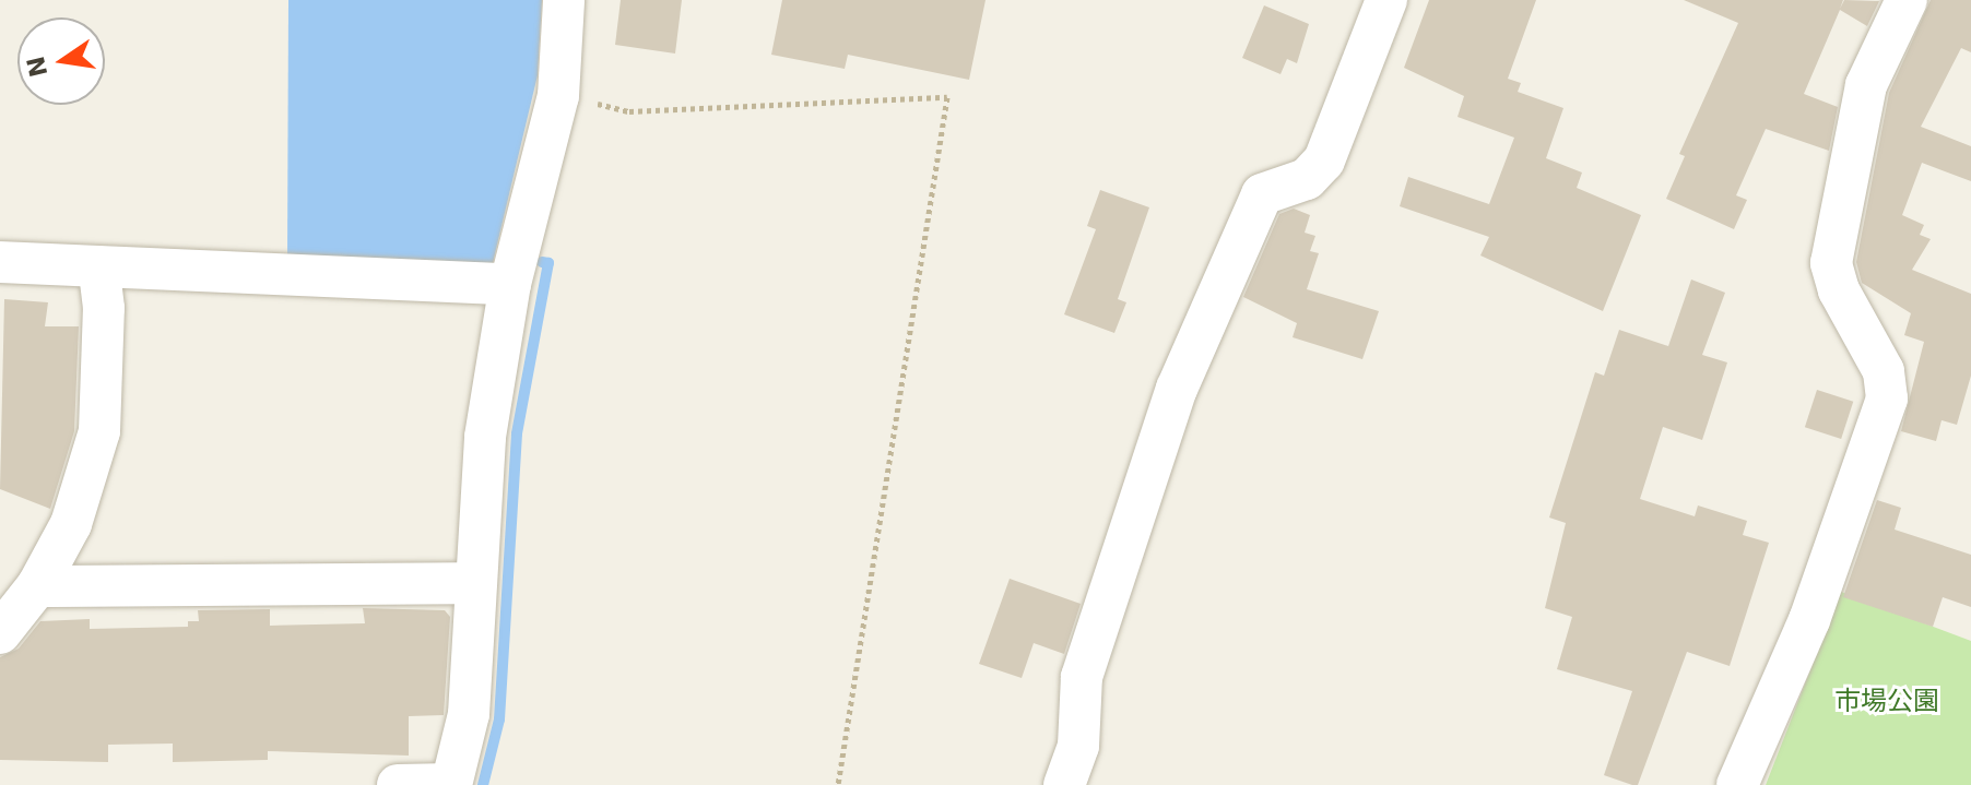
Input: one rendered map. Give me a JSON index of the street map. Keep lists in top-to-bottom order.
{
  "parks": ["市場公園"],
  "north": "left"
}
